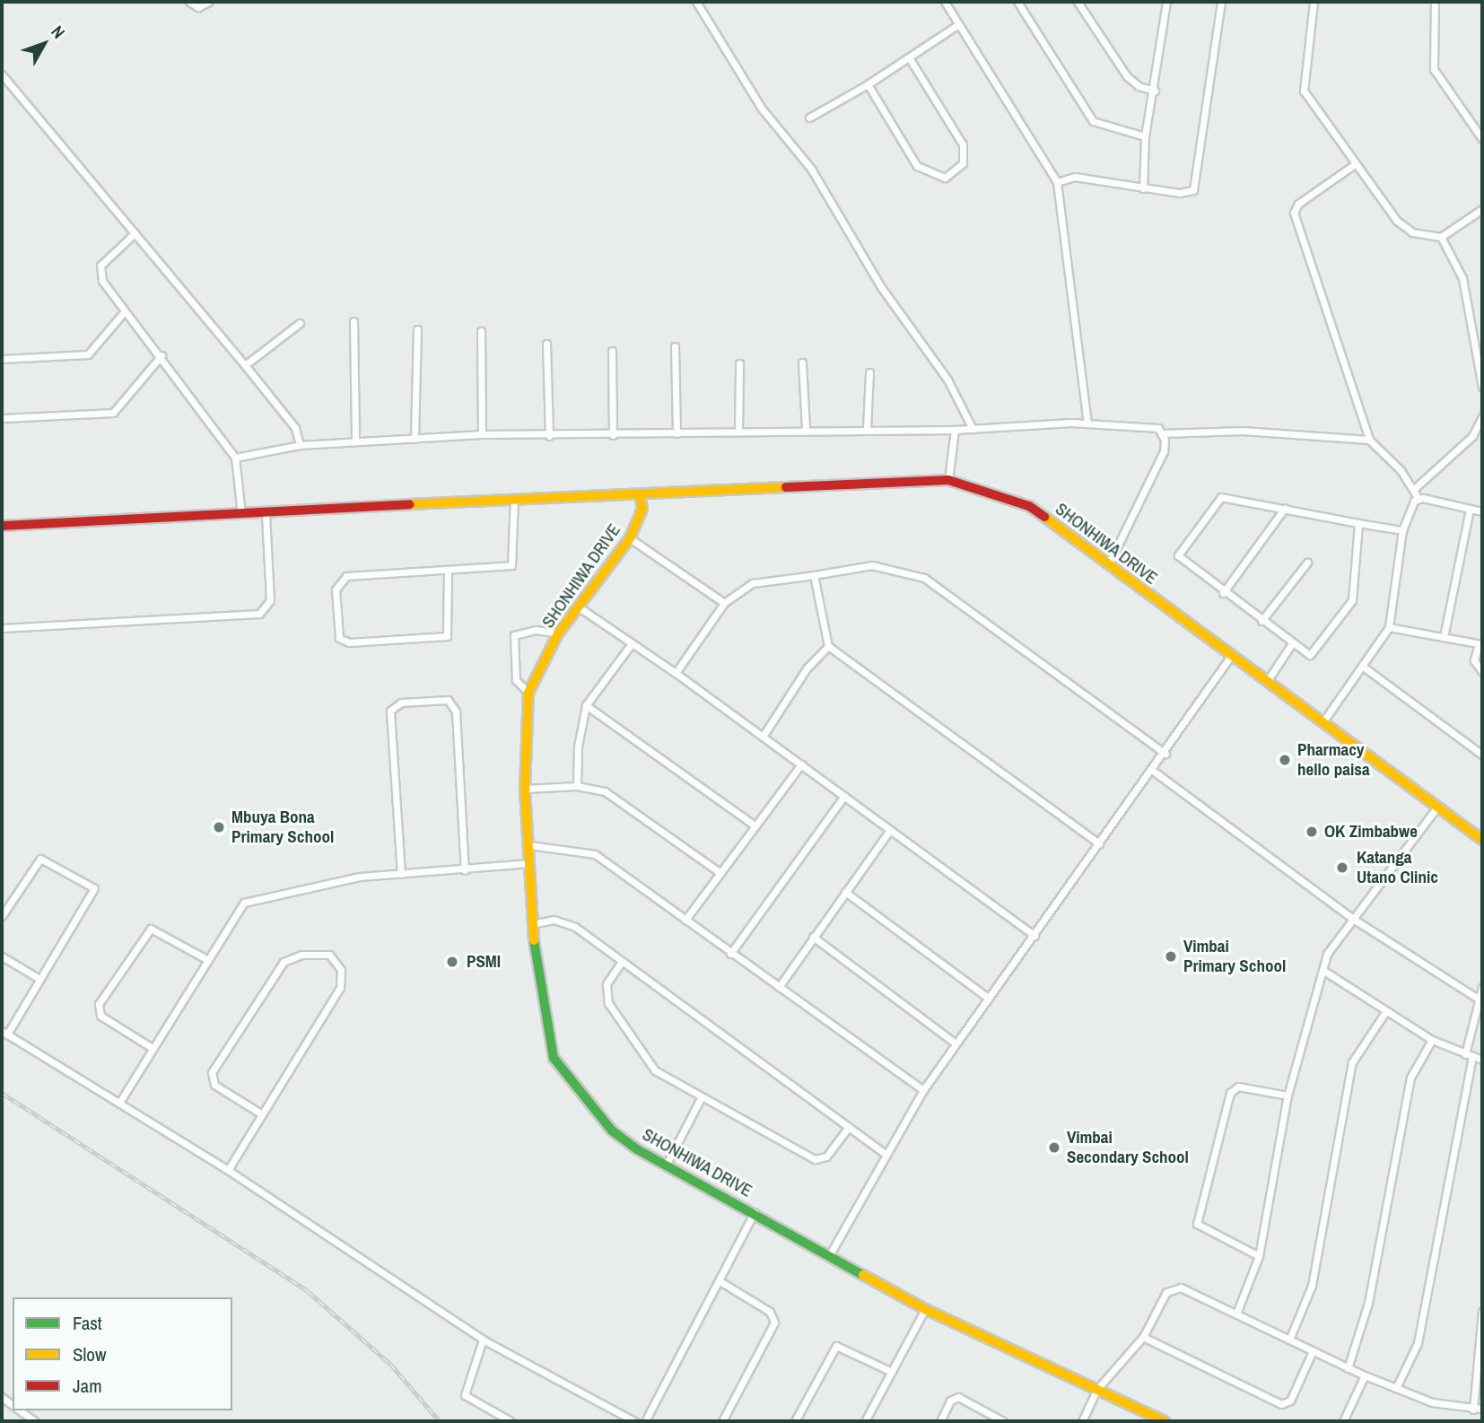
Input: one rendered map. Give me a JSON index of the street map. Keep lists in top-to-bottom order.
{
  "streets": {
    "street": ["SHONHIWA DRIVE"]
  },
  "places": [
    "Pharmacy hello paisa",
    "Mbuya Bona Primary School",
    "OK Zimbabwe",
    "Katanga Utano Clinic",
    "Vimbai Primary School",
    "PSMI",
    "Vimbai Secondary School"
  ],
  "legend": ["Fast", "Slow", "Jam"],
  "north": "top right"
}
